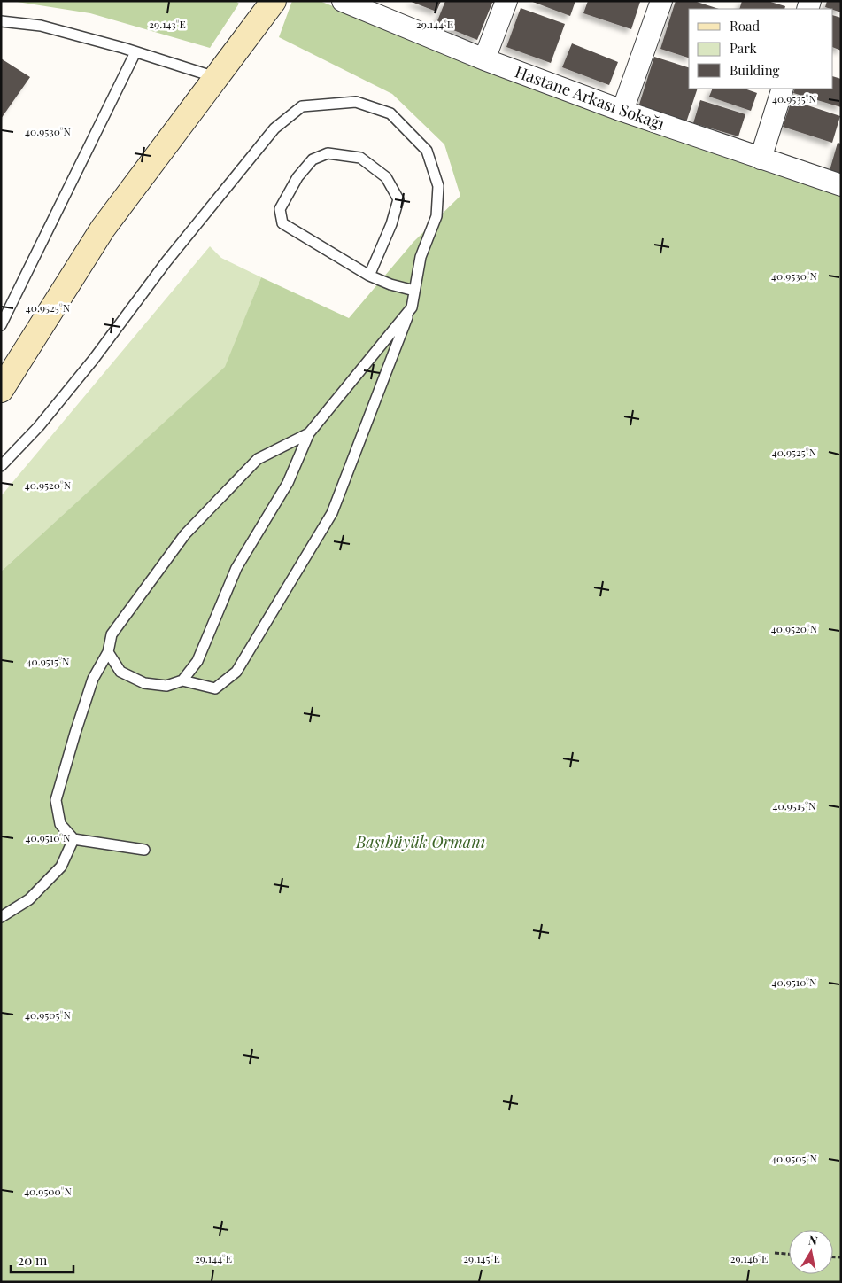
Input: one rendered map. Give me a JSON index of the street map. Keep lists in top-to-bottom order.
{
  "streets": {
    "street": ["Hastane Arkası Sokağı"]
  },
  "parks": ["Başıbüyük Ormanı"],
  "legend": ["Road", "Park", "Building"],
  "scale_bar": "20 m",
  "north": "top",
  "coordinates": [
    "29.143°E",
    "29.144°E",
    "40.9535°N",
    "40.9530°N",
    "40.9525°N",
    "40.9520°N",
    "40.9515°N",
    "40.9510°N",
    "40.9505°N",
    "40.9500°N",
    "29.145°E",
    "29.146°E"
  ]
}
